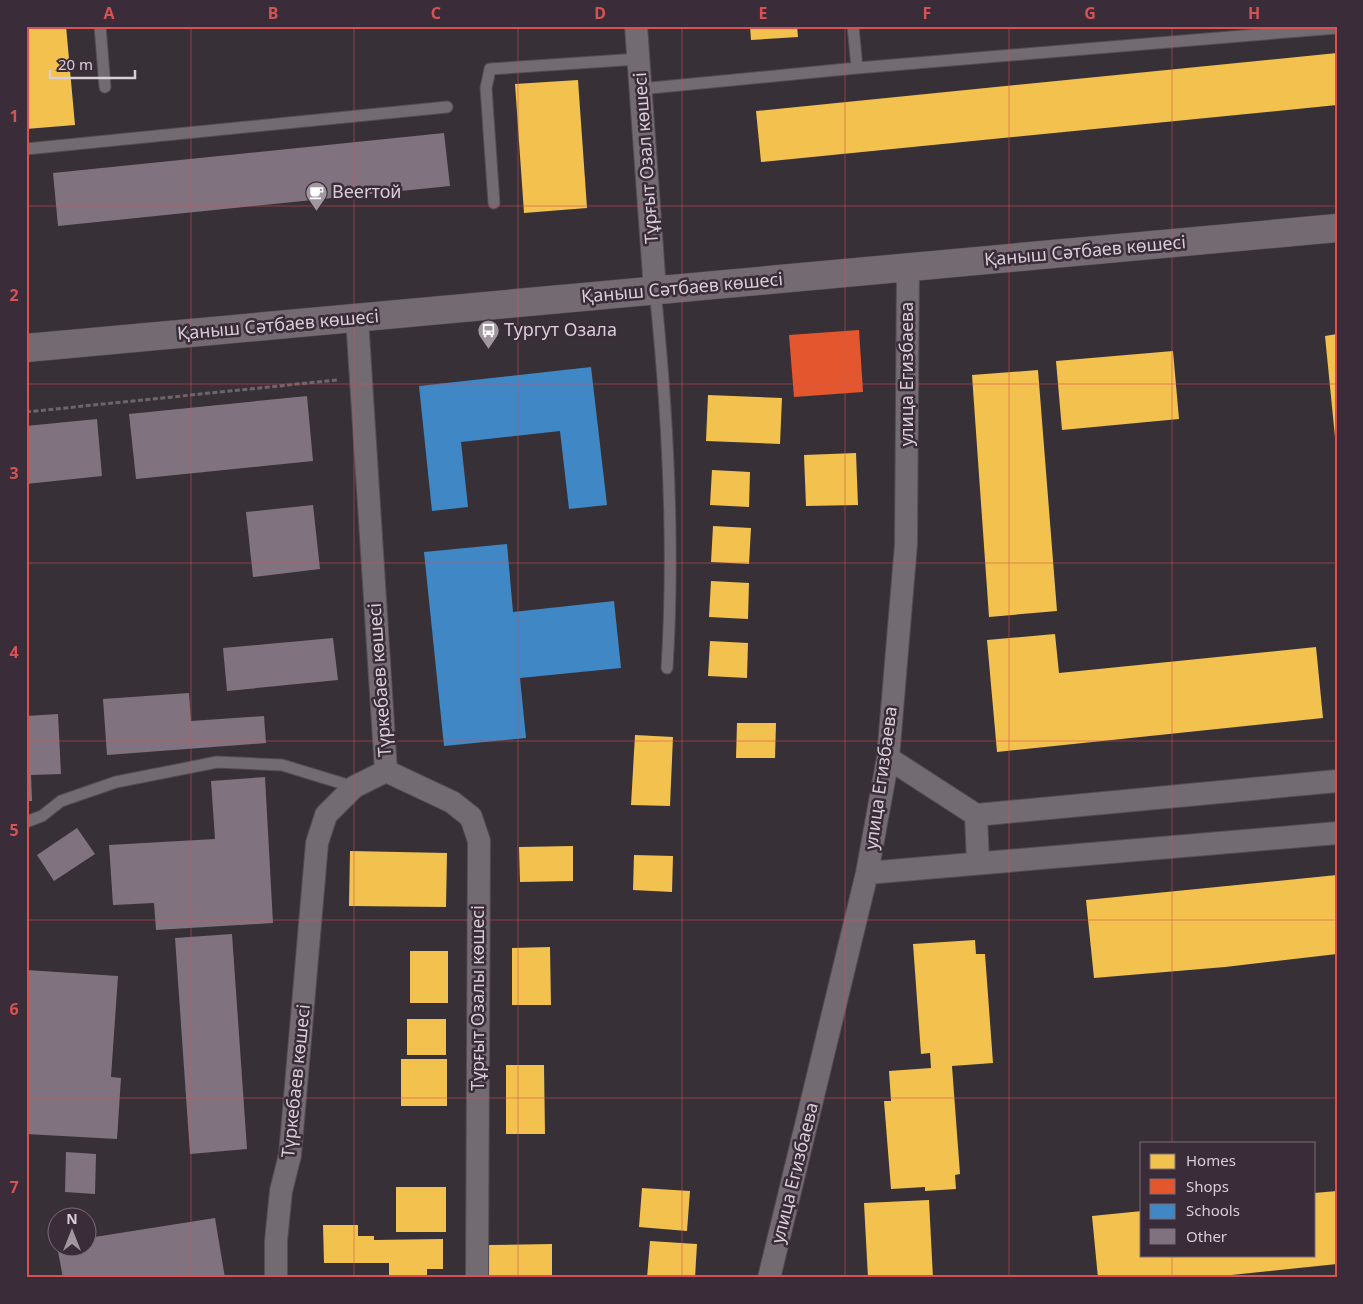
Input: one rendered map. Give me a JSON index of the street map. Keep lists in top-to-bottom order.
{
  "streets": {
    "main road": ["Қаныш Сәтбаев көшесі"],
    "street": [
      "Тұрғыт Озал көшесі",
      "улица Егизбаева",
      "Түркебаев көшесі",
      "Тұрғыт Озалы көшесі"
    ]
  },
  "crossings": [
    ["Тұрғыт Озал көшесі", "Қаныш Сәтбаев көшесі"],
    ["Қаныш Сәтбаев көшесі", "улица Егизбаева"],
    ["Қаныш Сәтбаев көшесі", "Түркебаев көшесі"],
    ["Түркебаев көшесі", "Тұрғыт Озалы көшесі"]
  ],
  "places": {
    "cafe": ["Beerтой"],
    "bus stop": ["Тургут Озала"]
  },
  "legend": [
    "Homes",
    "Shops",
    "Schools",
    "Other"
  ],
  "scale_bar": "20 m",
  "north": "top",
  "grid": {
    "columns": [
      "A",
      "B",
      "C",
      "D",
      "E",
      "F",
      "G",
      "H"
    ],
    "rows": [
      "1",
      "2",
      "3",
      "4",
      "5",
      "6",
      "7"
    ]
  }
}
